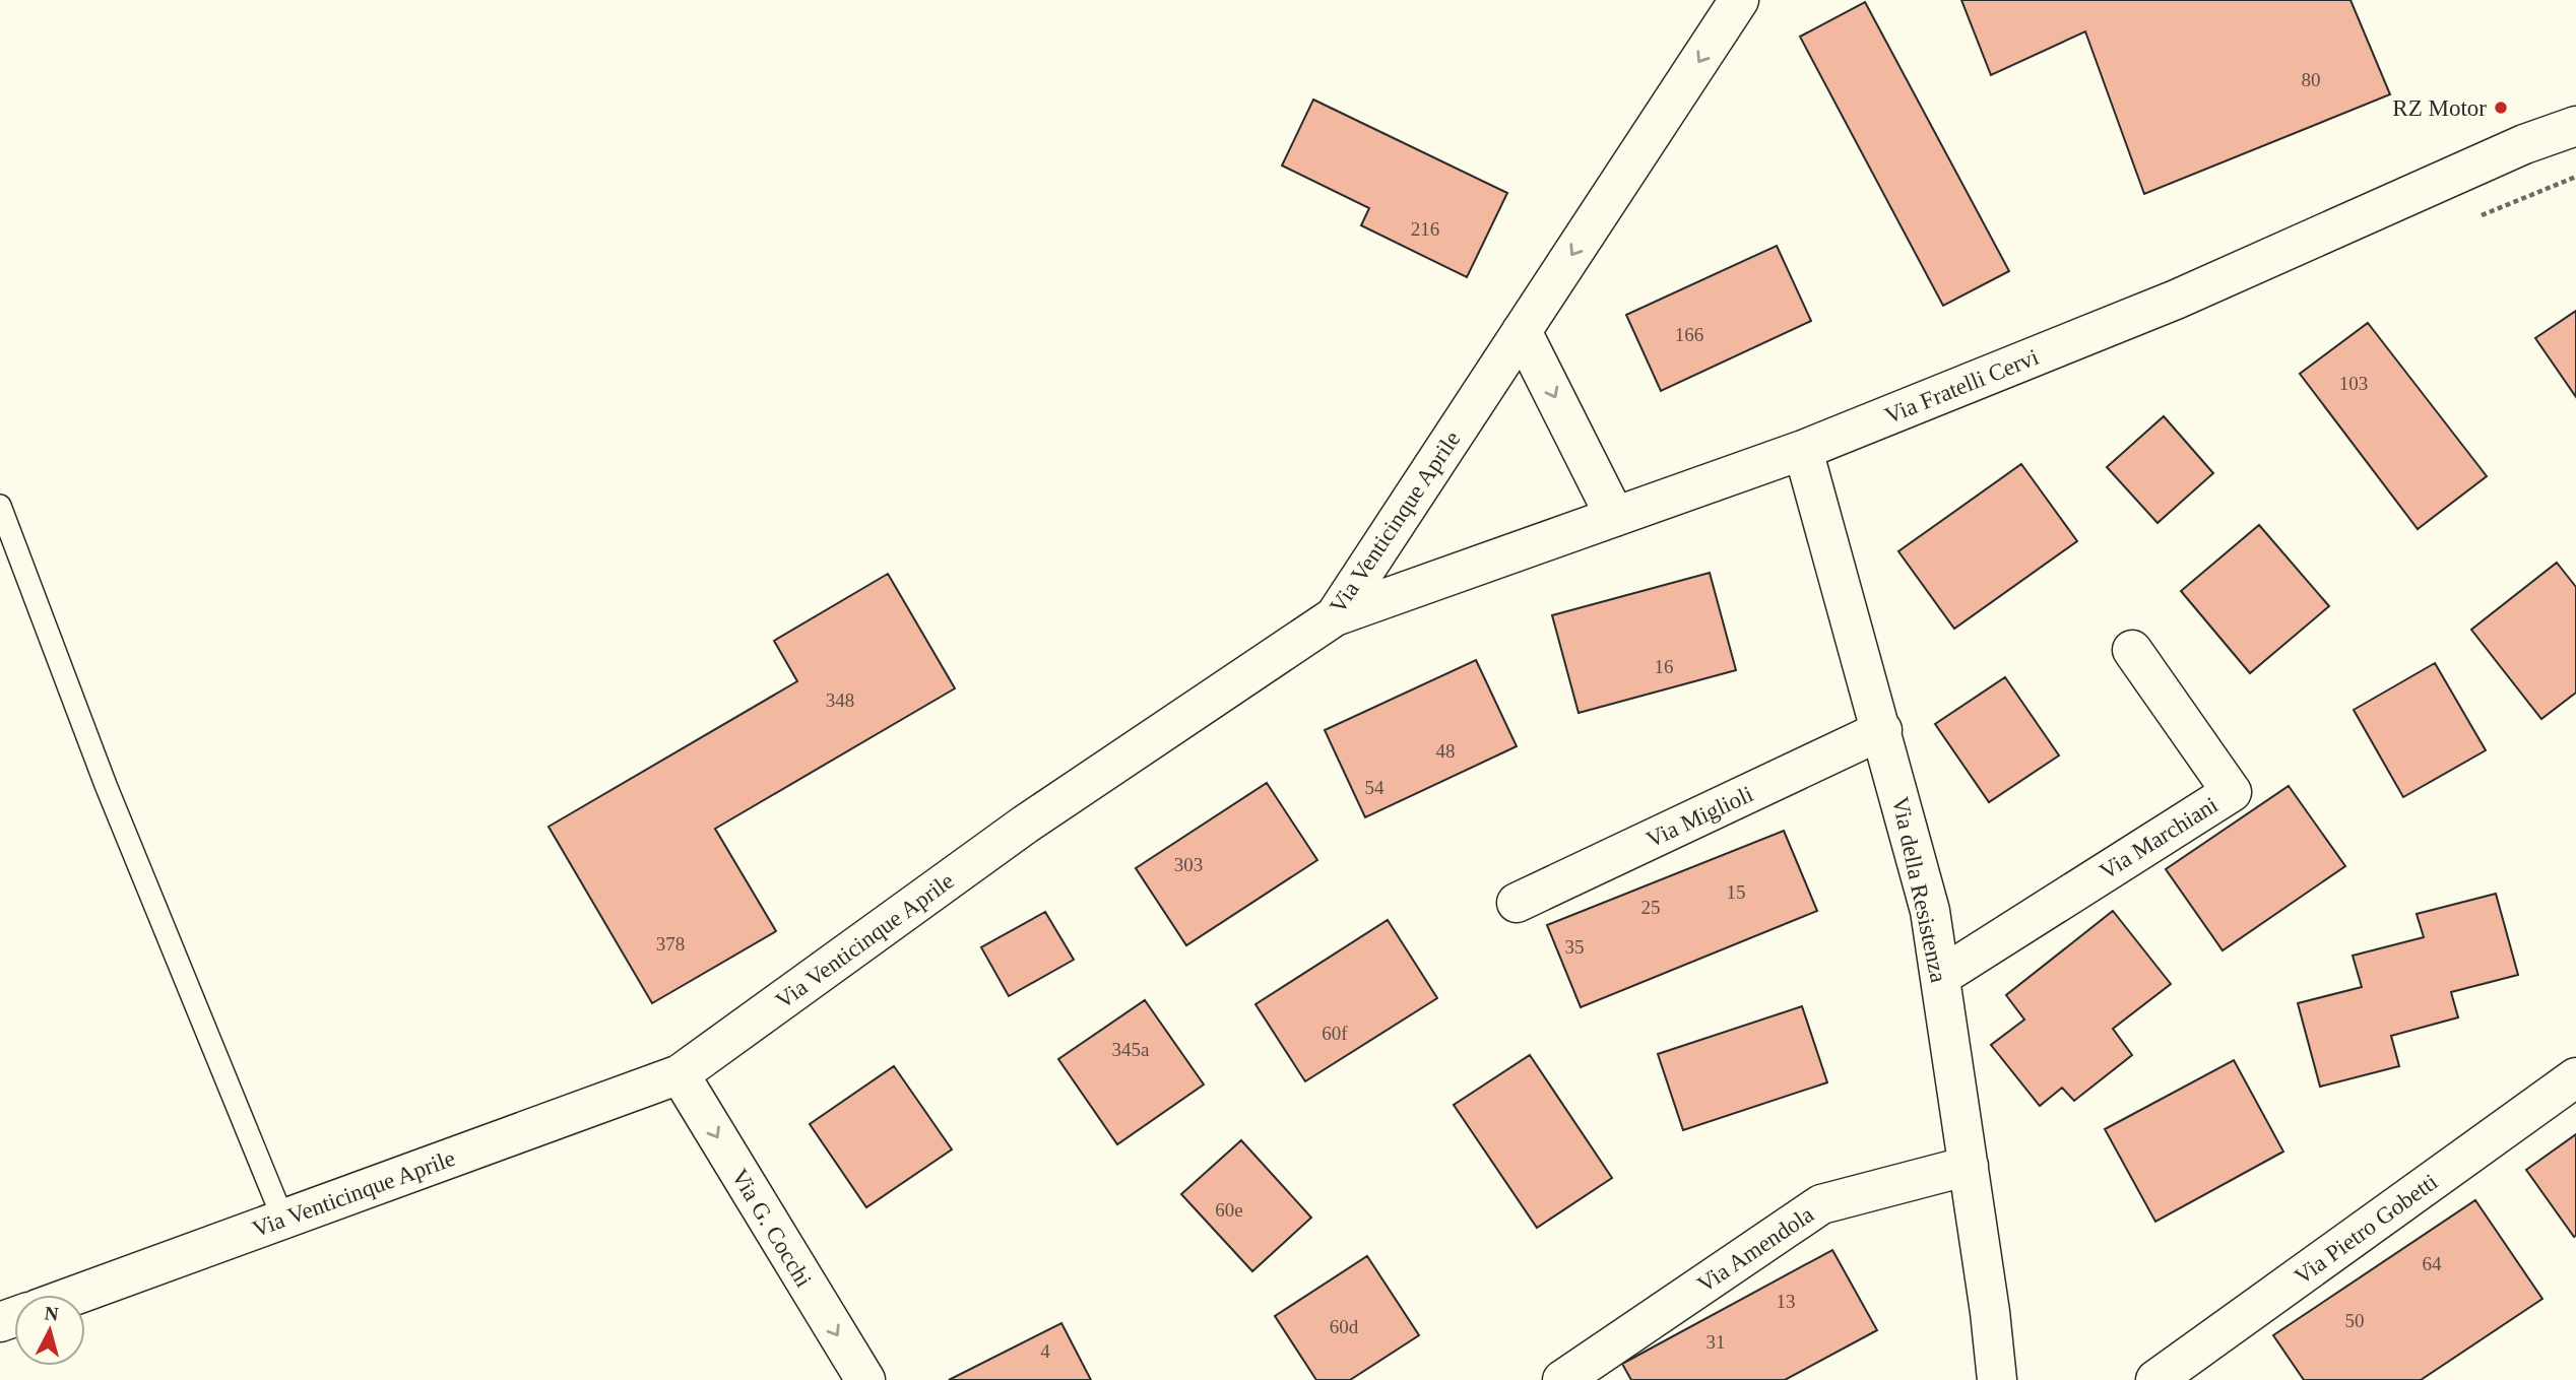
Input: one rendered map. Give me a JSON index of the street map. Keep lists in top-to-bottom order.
{
  "streets": {
    "street": [
      "Via Fratelli Cervi",
      "Via Venticinque Aprile",
      "Via Miglioli",
      "Via Marchiani",
      "Via della Resistenza",
      "Via G. Cocchi",
      "Via Pietro Gobetti",
      "Via Amendola"
    ]
  },
  "crossings": [
    ["Via Fratelli Cervi", "Via Venticinque Aprile"],
    ["Via Fratelli Cervi", "Via della Resistenza"],
    ["Via Venticinque Aprile", "Via G. Cocchi"],
    ["Via Miglioli", "Via della Resistenza"],
    ["Via Marchiani", "Via della Resistenza"],
    ["Via della Resistenza", "Via Amendola"]
  ],
  "one_way": ["Via G. Cocchi"],
  "places": ["RZ Motor"],
  "house_numbers": [
    "80",
    "216",
    "166",
    "103",
    "16",
    "348",
    "48",
    "54",
    "303",
    "15",
    "25",
    "378",
    "35",
    "60f",
    "345a",
    "60e",
    "64",
    "13",
    "50",
    "60d",
    "31",
    "4"
  ],
  "north": "top"
}
